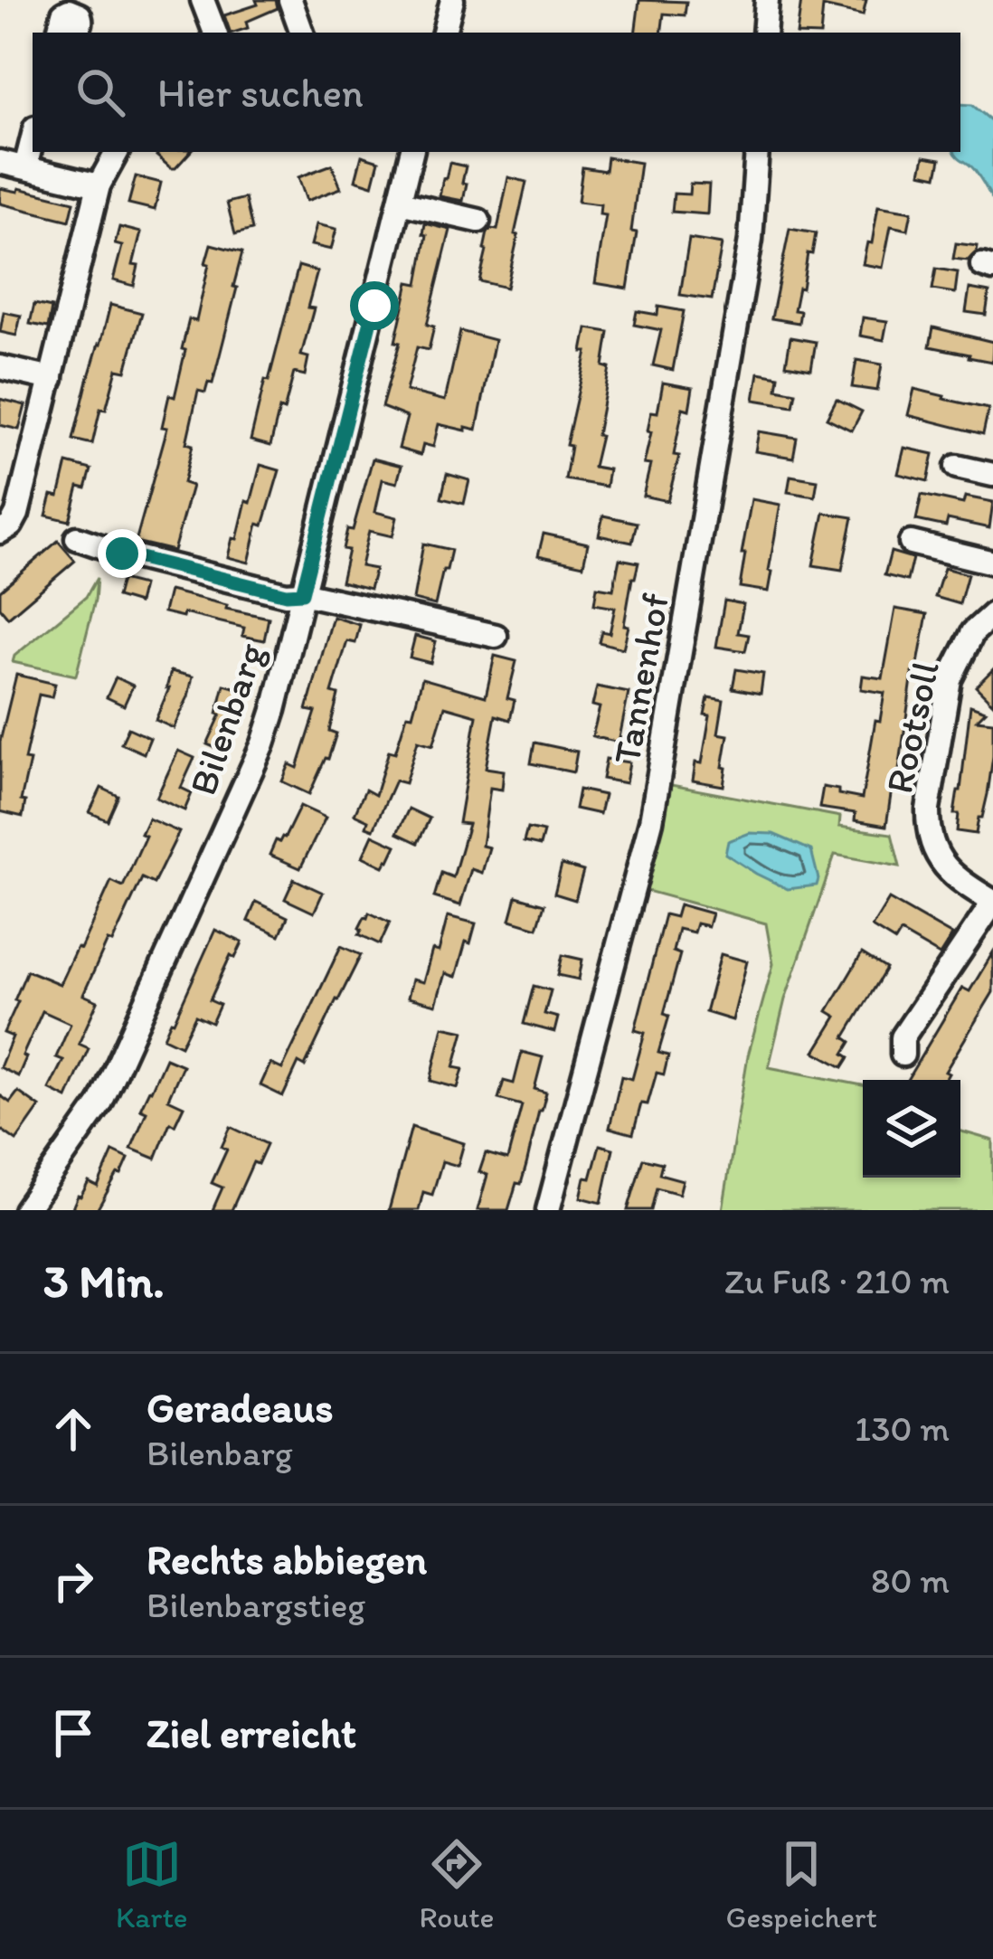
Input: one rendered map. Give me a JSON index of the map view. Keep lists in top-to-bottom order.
{
  "streets": {
    "street": ["Tannenhof", "Bilenbarg", "Rootsoll"]
  },
  "page": {
    "search": "Hier suchen",
    "heading": ["3 Min.", "Zu Fuß · 210 m"],
    "list": [
      ["Geradeaus", "Bilenbarg", "130 m"],
      ["Rechts abbiegen", "Bilenbargstieg", "80 m"],
      "Ziel erreicht"
    ],
    "nav": ["Karte", "Route", "Gespeichert"]
  }
}
